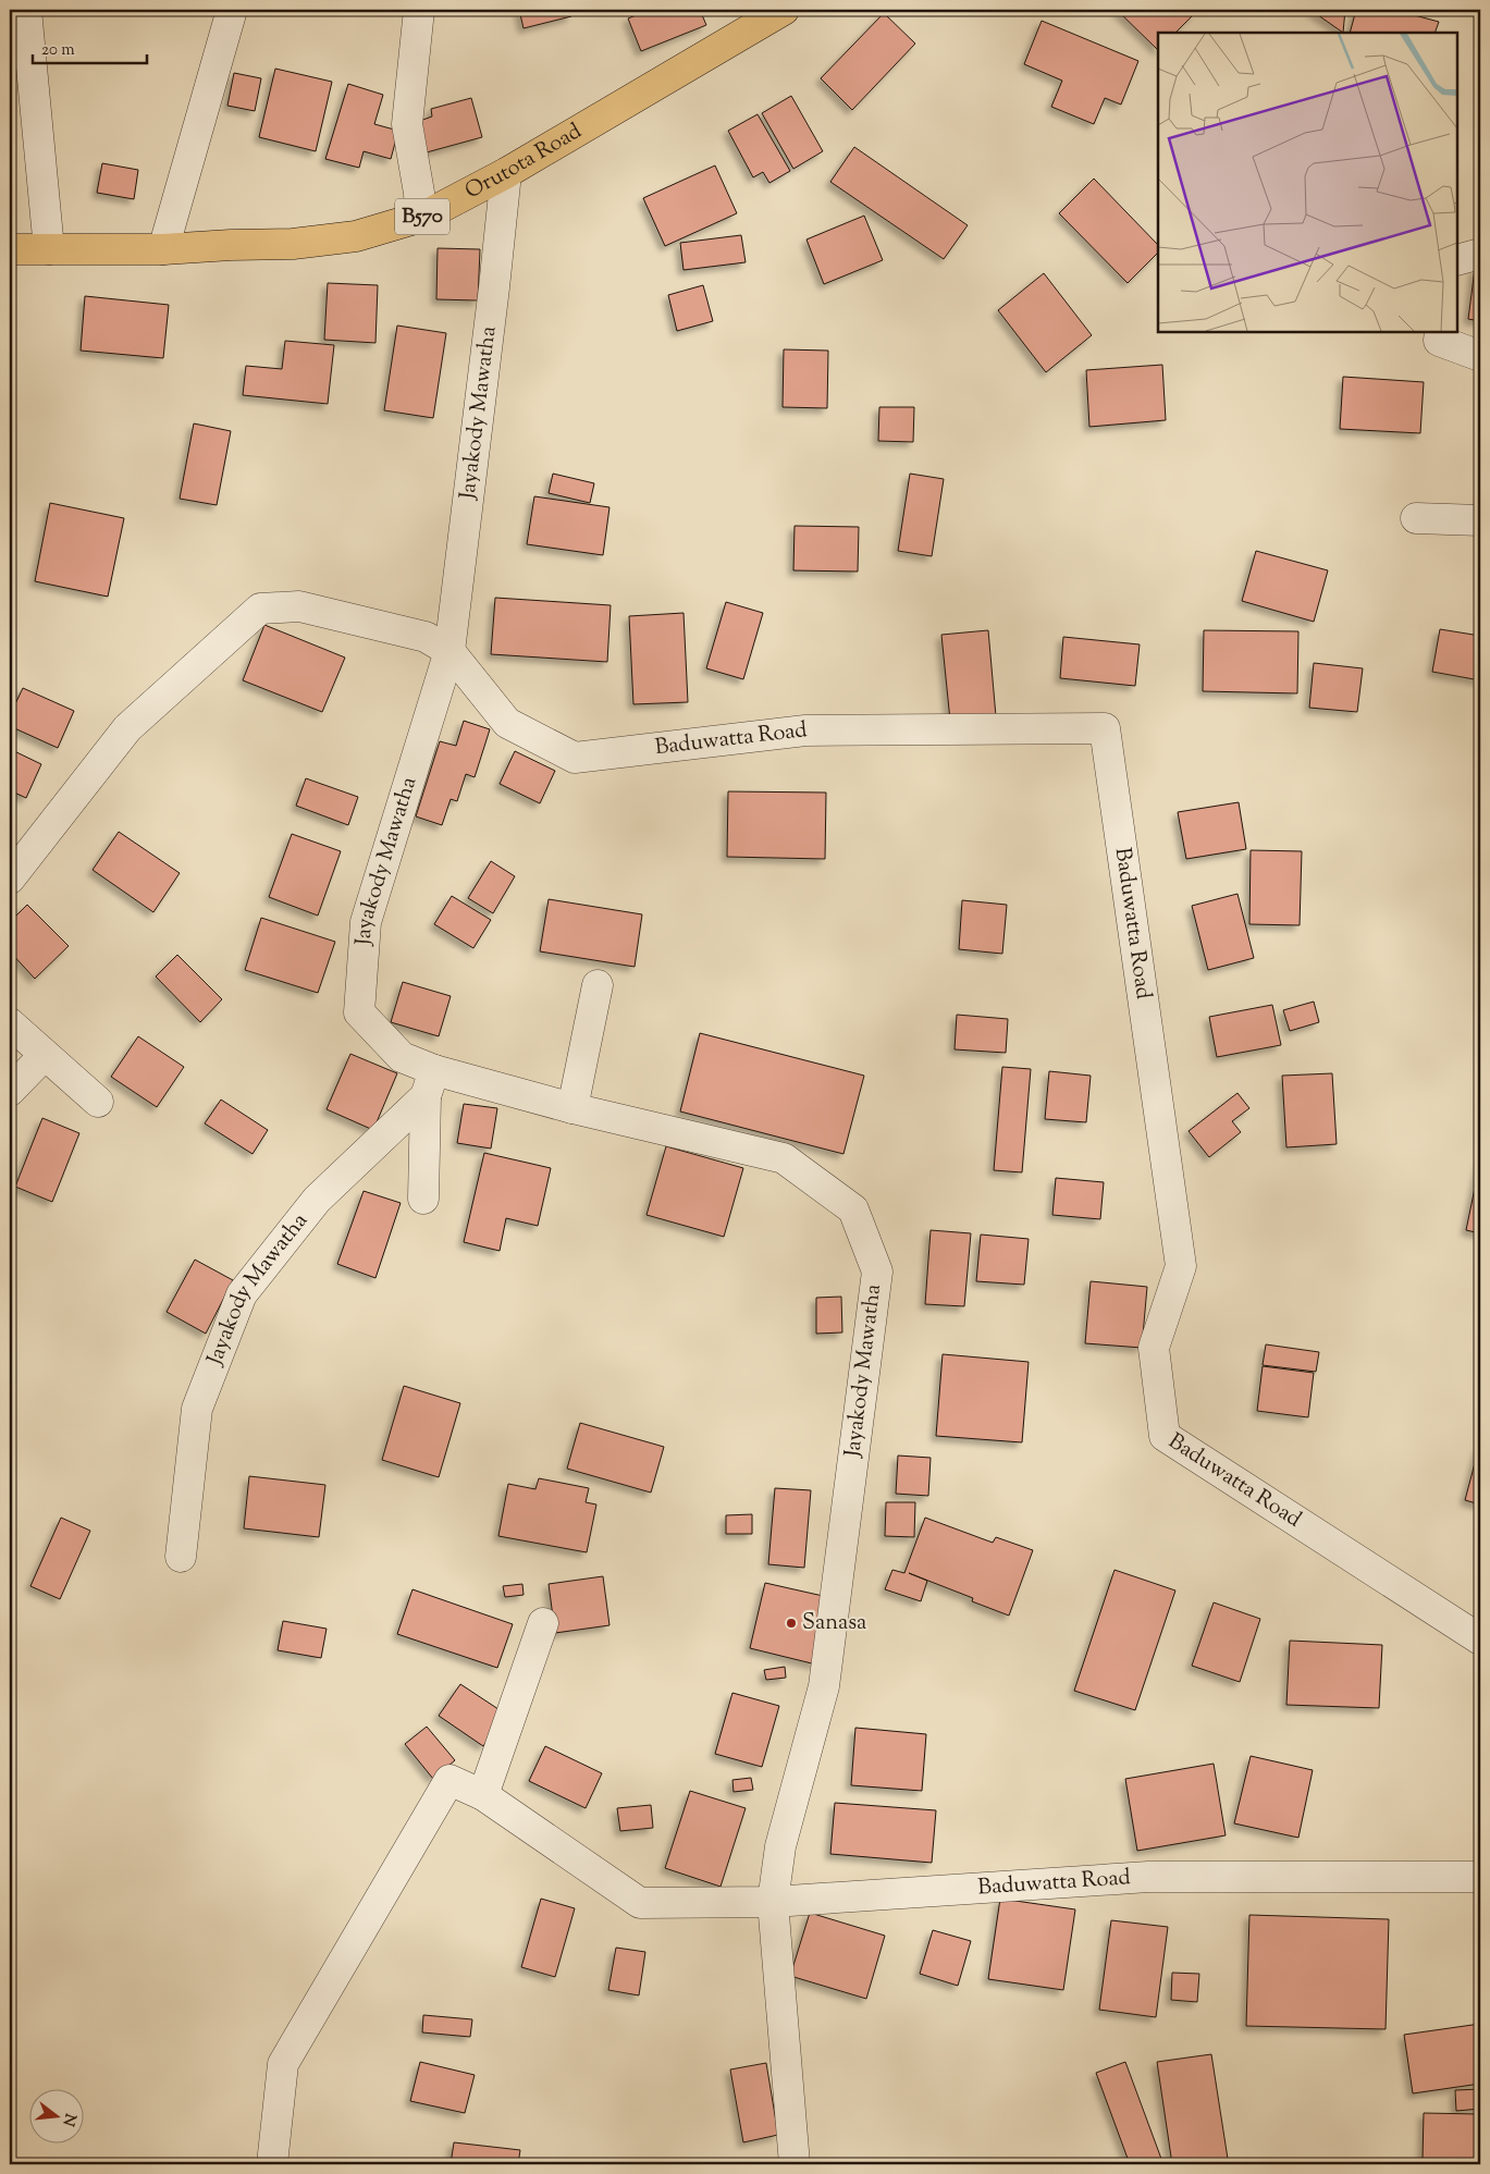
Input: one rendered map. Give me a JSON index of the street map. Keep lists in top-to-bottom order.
{
  "streets": {
    "main road": ["Orutota Road", "B570"],
    "street": ["Jayakody Mawatha", "Baduwatta Road"]
  },
  "crossings": [
    ["Orutota Road", "Jayakody Mawatha"],
    ["Jayakody Mawatha", "Baduwatta Road"]
  ],
  "places": ["Sanasa"],
  "scale_bar": "20 m",
  "north": "right"
}
